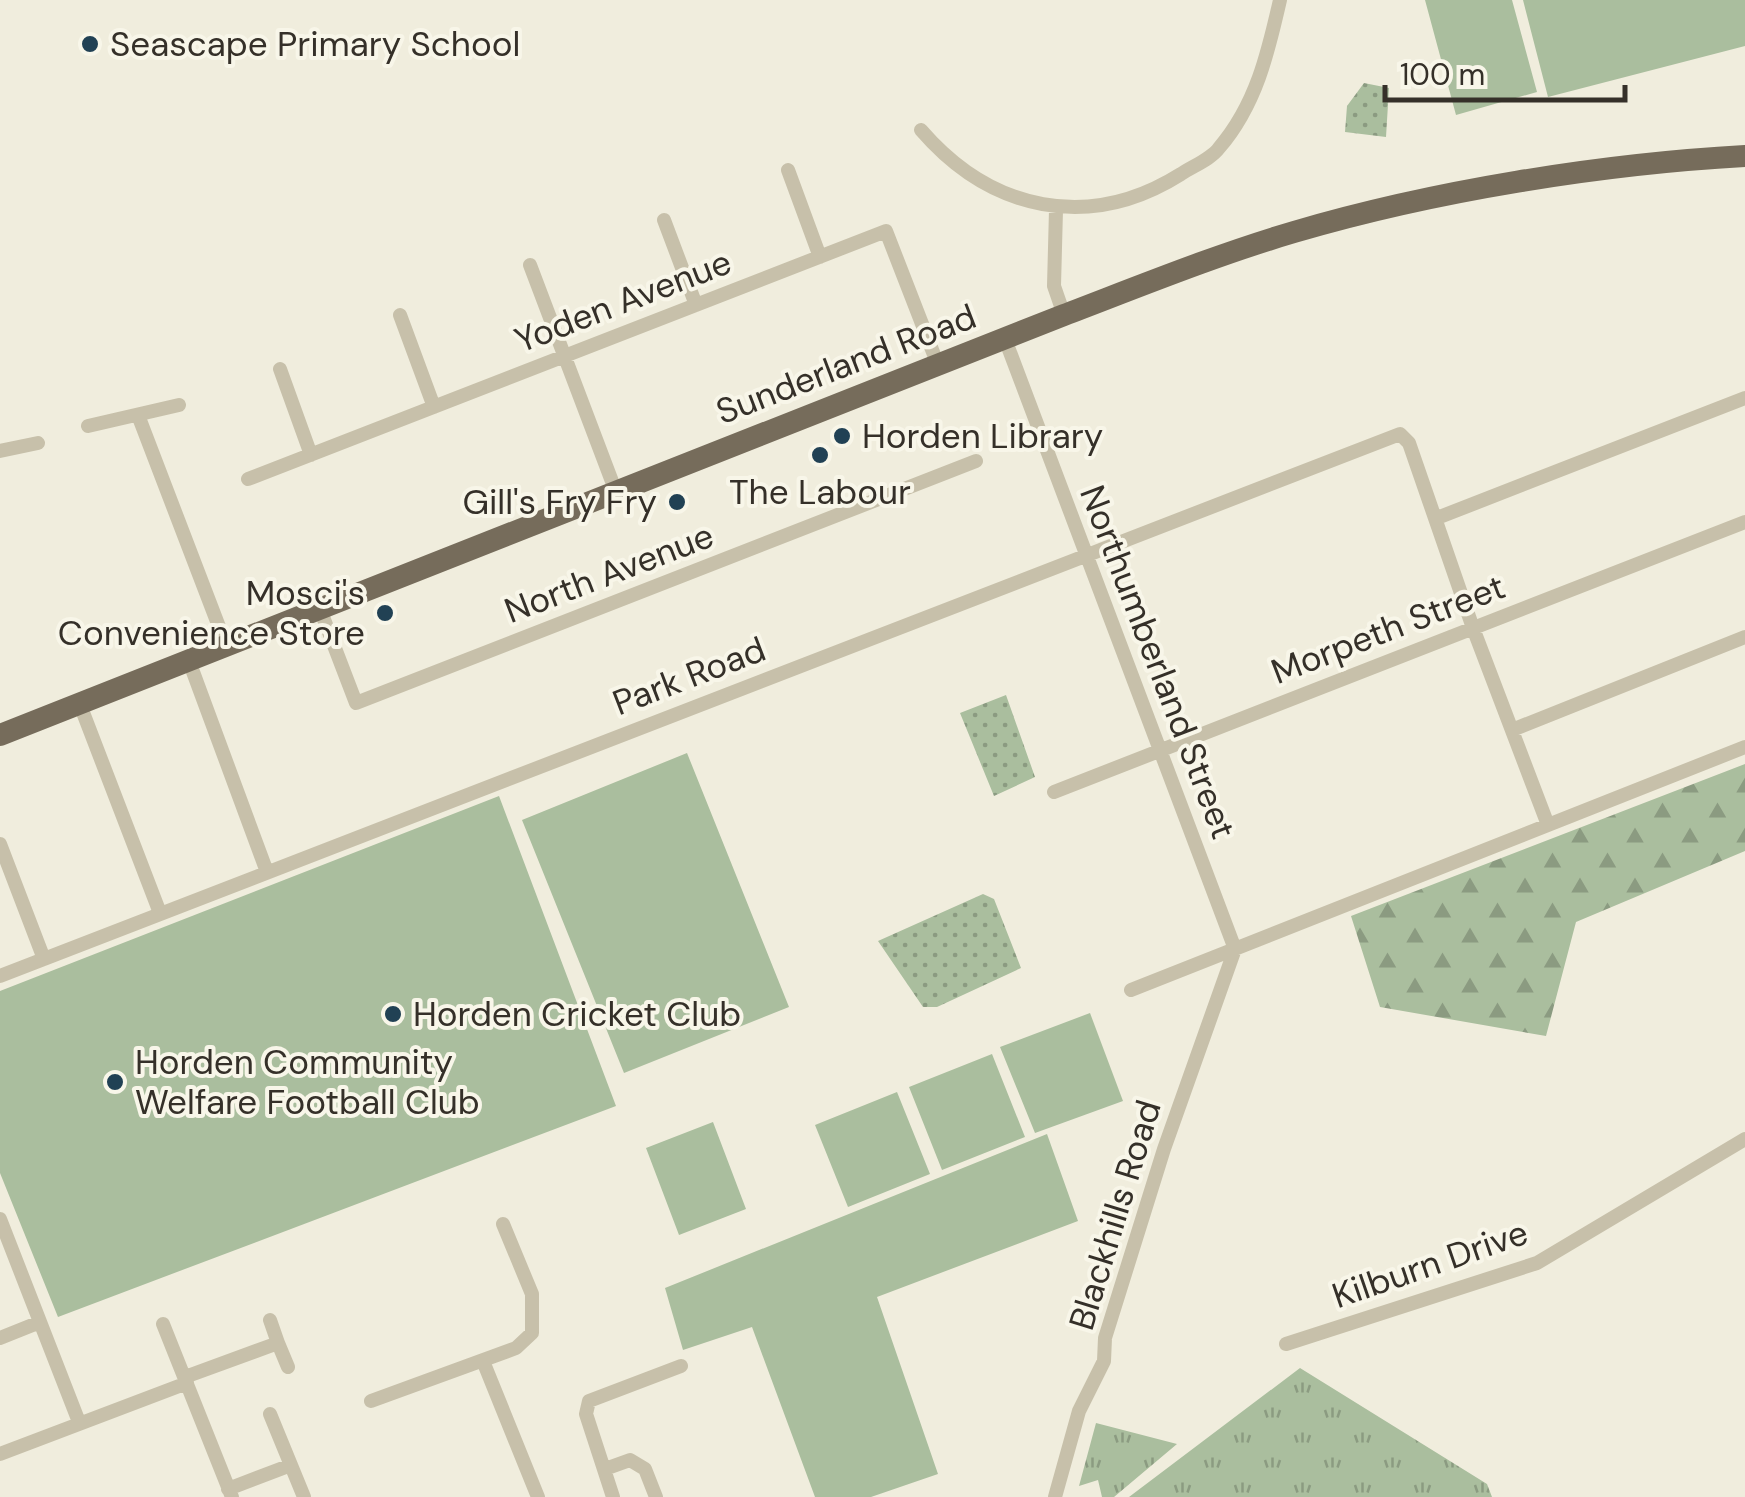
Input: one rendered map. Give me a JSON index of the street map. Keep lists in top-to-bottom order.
{
  "streets": {
    "main road": ["Sunderland Road"],
    "street": [
      "Yoden Avenue",
      "North Avenue",
      "Morpeth Street",
      "Northumberland Street",
      "Park Road",
      "Blackhills Road",
      "Kilburn Drive"
    ]
  },
  "crossings": [
    ["Yoden Avenue", "Sunderland Road"],
    ["Sunderland Road", "North Avenue"],
    ["Sunderland Road", "Northumberland Street"],
    ["Morpeth Street", "Northumberland Street"],
    ["Northumberland Street", "Park Road"],
    ["Northumberland Street", "Blackhills Road"]
  ],
  "places": [
    "Seascape Primary School",
    "Horden Library",
    "The Labour",
    "Gill's Fry Fry",
    "Mosci's Convenience Store",
    "Horden Cricket Club",
    "Horden Community Welfare Football Club"
  ],
  "scale_bar": "100 m"
}
